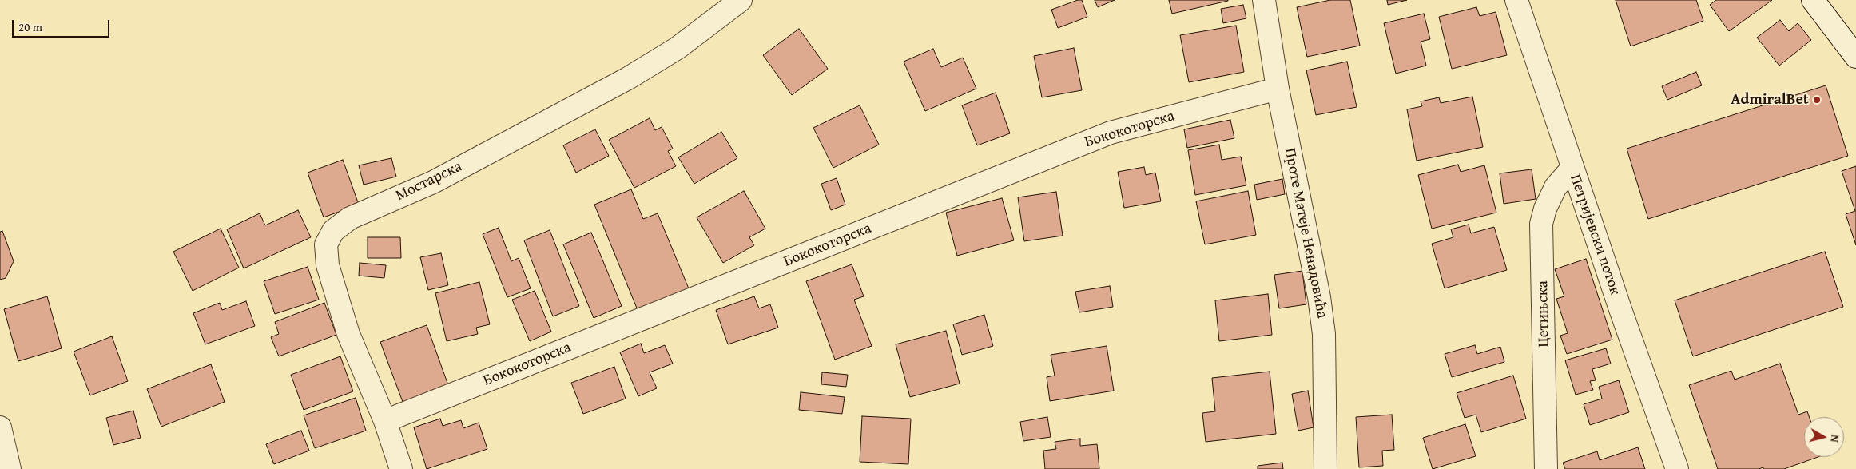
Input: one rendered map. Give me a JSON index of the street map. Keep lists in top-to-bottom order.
{
  "streets": {
    "street": [
      "Бококоторска",
      "Мостарска",
      "Проте Матеје Ненадовића",
      "Петријевски поток",
      "Цетињска"
    ]
  },
  "crossings": [
    ["Бококоторска", "Мостарска"],
    ["Бококоторска", "Проте Матеје Ненадовића"],
    ["Петријевски поток", "Цетињска"]
  ],
  "places": ["AdmiralBet"],
  "scale_bar": "20 m",
  "north": "right"
}
